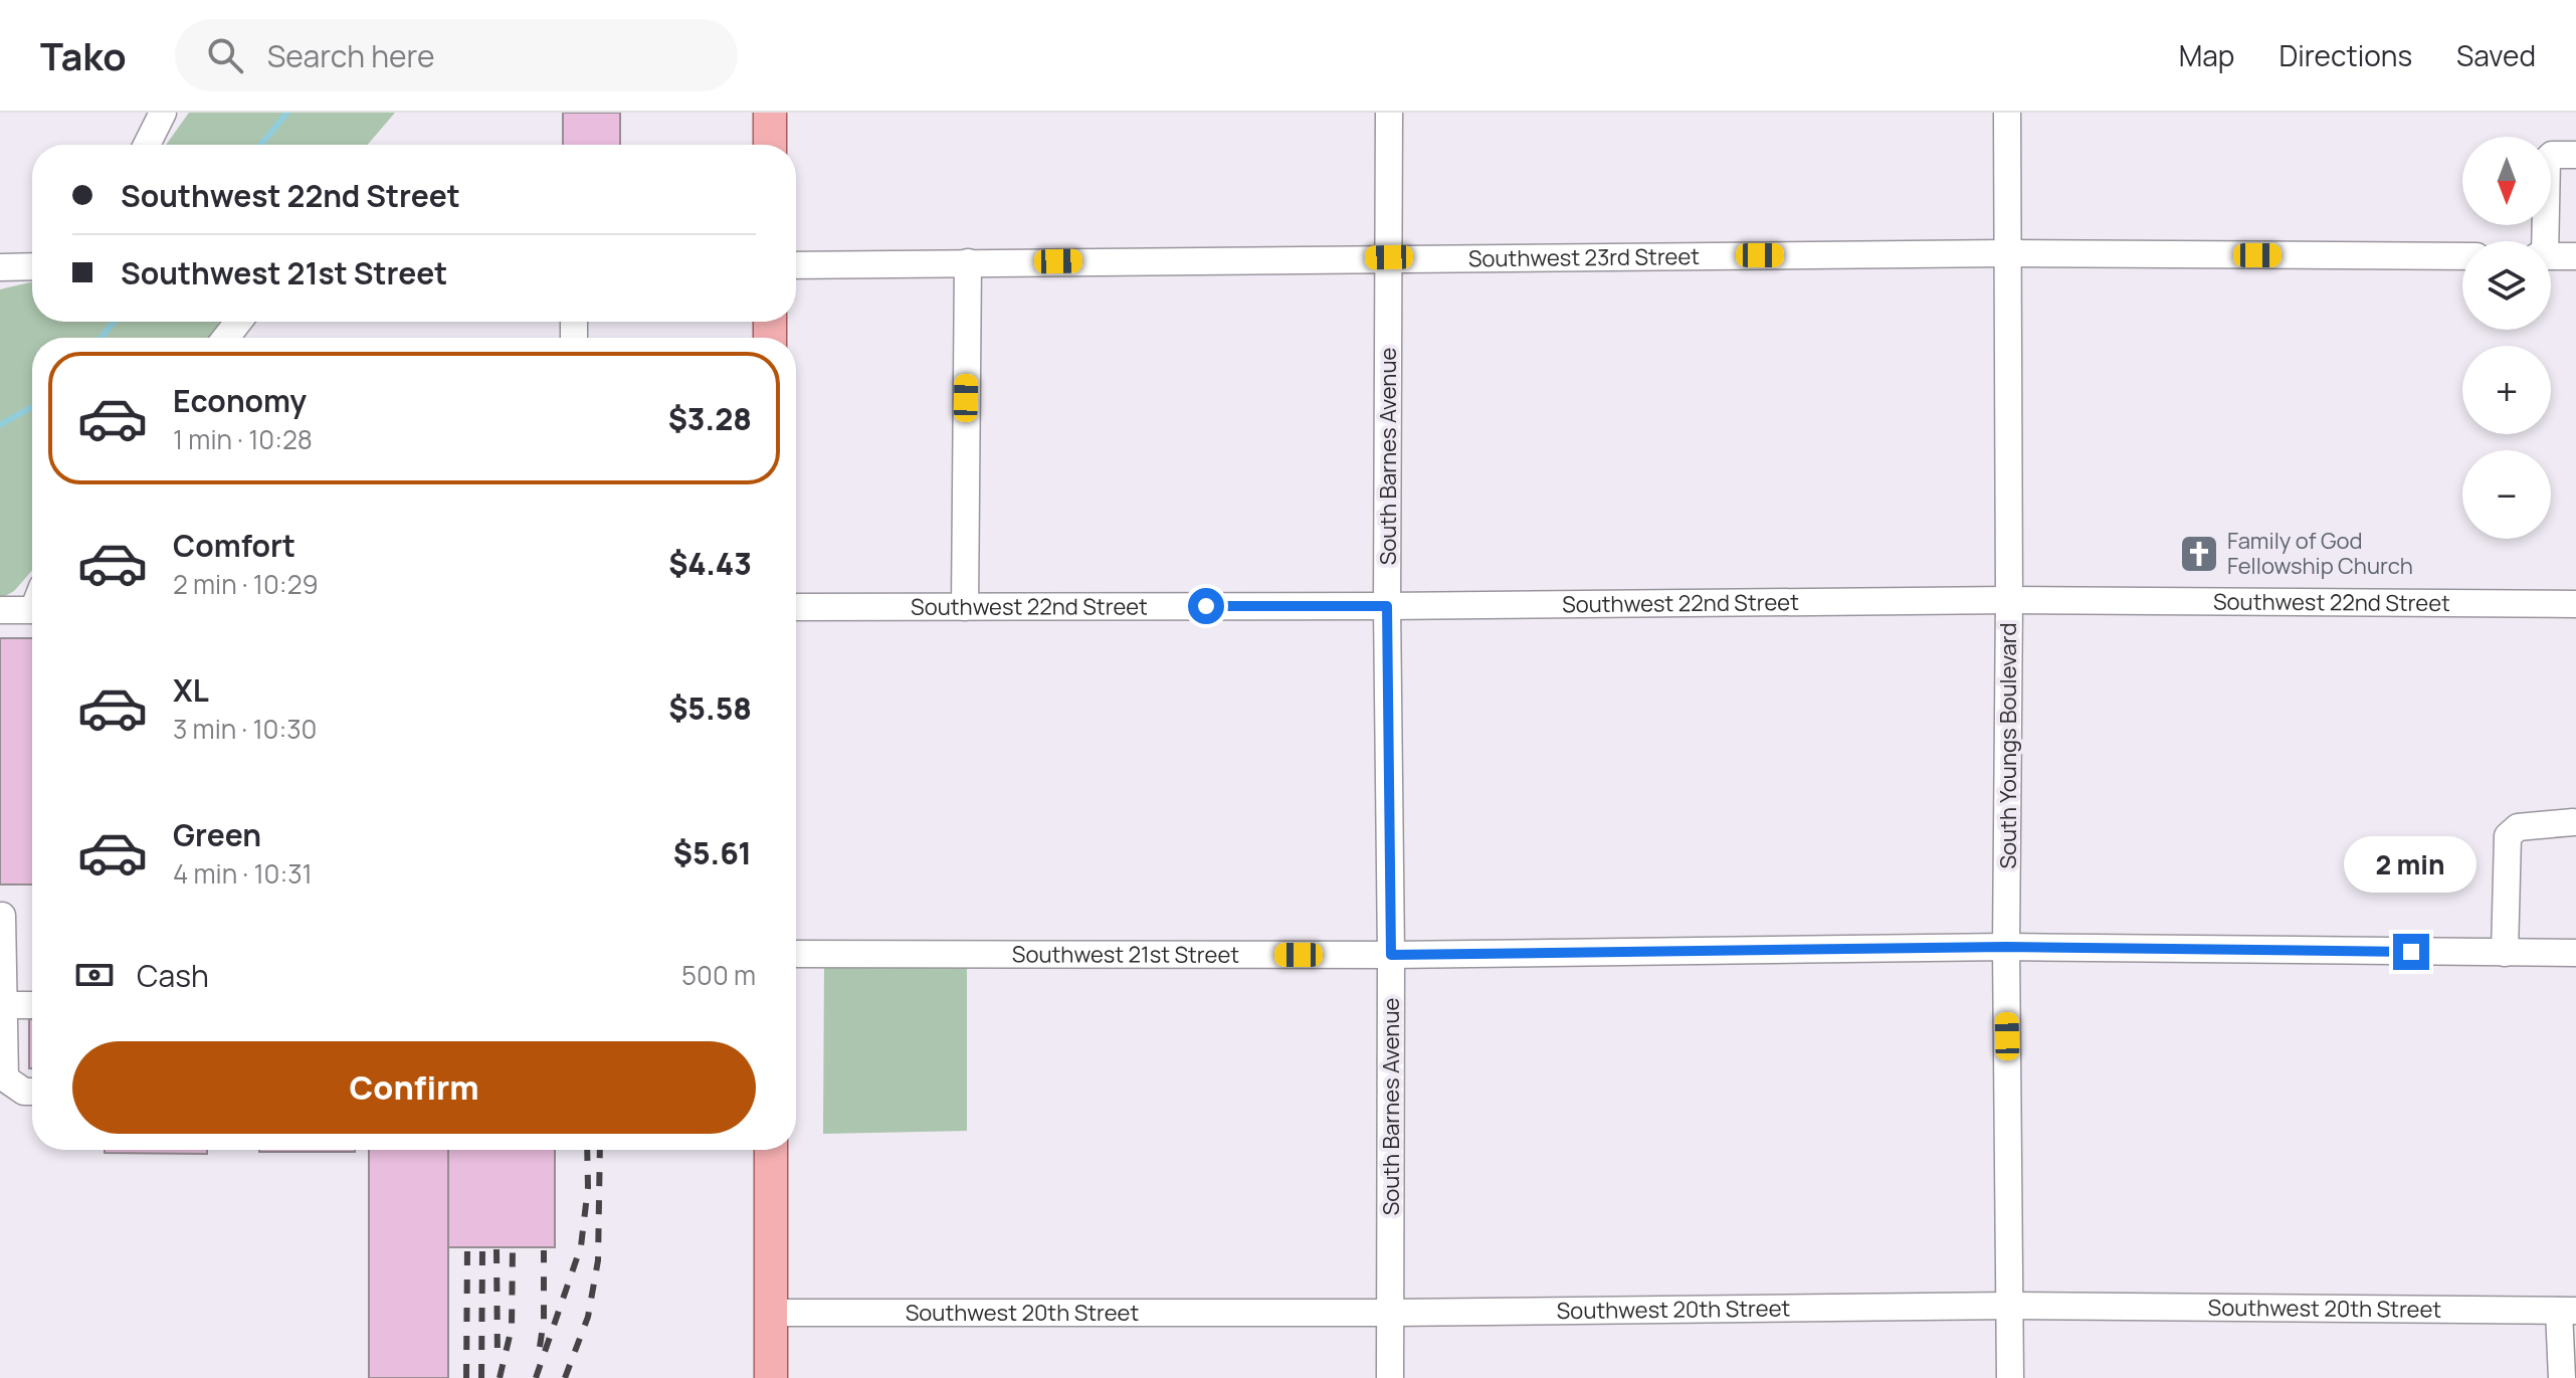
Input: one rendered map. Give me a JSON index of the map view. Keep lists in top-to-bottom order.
{
  "streets": {
    "street": [
      "Southwest 23rd Street",
      "South Barnes Avenue",
      "Southwest 22nd Street",
      "South Youngs Boulevard",
      "Southwest 21st Street",
      "Southwest 20th Street"
    ]
  },
  "crossings": [
    ["Southwest 23rd Street", "South Barnes Avenue"],
    ["Southwest 23rd Street", "South Youngs Boulevard"],
    ["South Barnes Avenue", "Southwest 22nd Street"],
    ["South Barnes Avenue", "Southwest 21st Street"],
    ["South Barnes Avenue", "Southwest 20th Street"],
    ["Southwest 22nd Street", "South Youngs Boulevard"],
    ["South Youngs Boulevard", "Southwest 21st Street"],
    ["South Youngs Boulevard", "Southwest 20th Street"]
  ],
  "places": {
    "church": ["Family of God Fellowship Church"]
  },
  "north": "bottom",
  "page": {
    "header": "Tako",
    "search": "Search here",
    "nav": ["Map", "Directions", "Saved"],
    "map_buttons": ["+", "−"],
    "banner": ["Southwest 22nd Street", "Southwest 21st Street"],
    "list": [
      {
        "name": "Economy",
        "note": "1 min · 10:28",
        "value": "$3.28"
      },
      {
        "name": "Comfort",
        "note": "2 min · 10:29",
        "value": "$4.43"
      },
      {
        "name": "XL",
        "note": "3 min · 10:30",
        "value": "$5.58"
      },
      {
        "name": "Green",
        "note": "4 min · 10:31",
        "value": "$5.61"
      }
    ],
    "bubble": "2 min",
    "pay": ["Cash", "500 m"],
    "buttons": "Confirm"
  }
}
